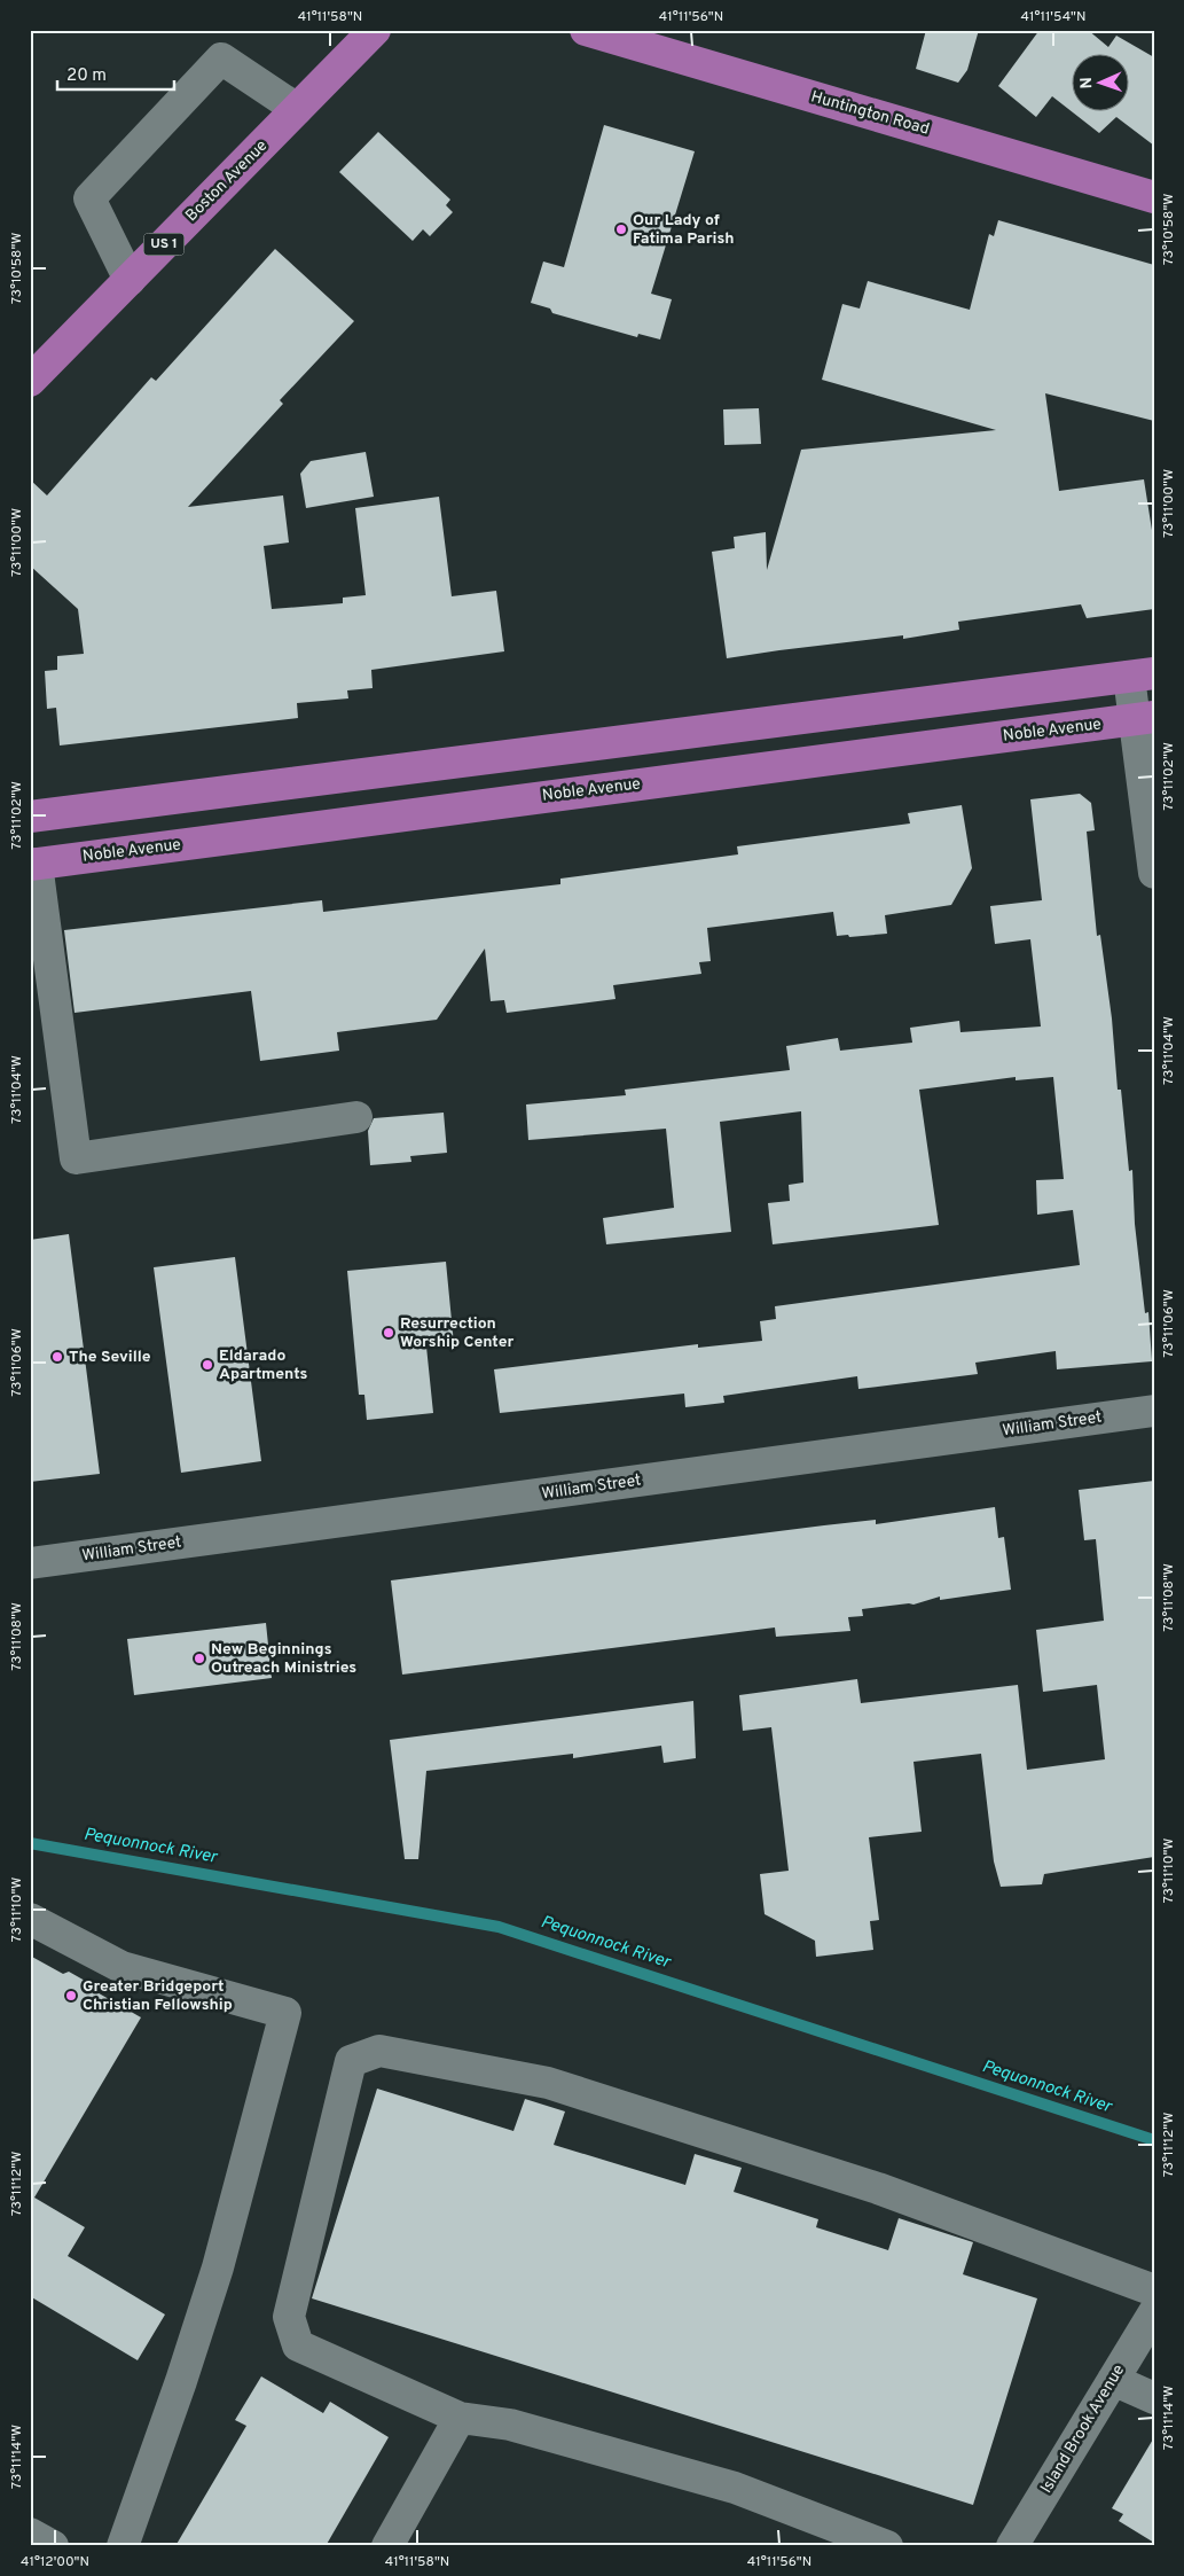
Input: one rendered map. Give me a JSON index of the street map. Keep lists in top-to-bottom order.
{
  "streets": {
    "main road": [
      "Huntington Road",
      "Boston Avenue",
      "US 1",
      "Noble Avenue"
    ],
    "street": ["William Street", "Island Brook Avenue"]
  },
  "water": ["Pequonnock River"],
  "places": [
    "Our Lady of Fatima Parish",
    "Resurrection Worship Center",
    "The Seville",
    "Eldarado Apartments",
    "New Beginnings Outreach Ministries",
    "Greater Bridgeport Christian Fellowship"
  ],
  "scale_bar": "20 m",
  "north": "left",
  "coordinates": [
    "41°11'58\"N",
    "41°11'56\"N",
    "41°11'54\"N",
    "73°10'58\"W",
    "73°11'00\"W",
    "73°11'02\"W",
    "73°11'04\"W",
    "73°11'06\"W",
    "73°11'08\"W",
    "73°11'10\"W",
    "73°11'12\"W",
    "73°11'14\"W",
    "41°12'00\"N"
  ]
}
